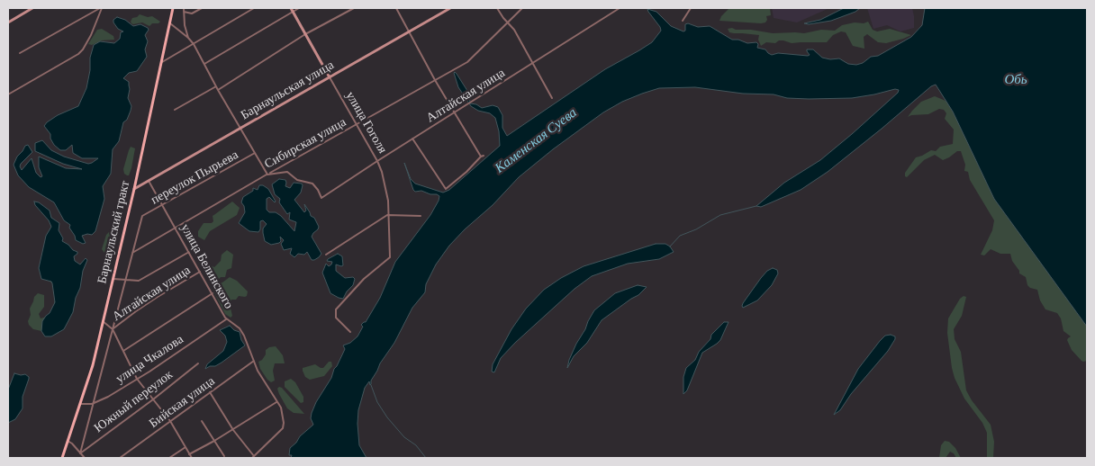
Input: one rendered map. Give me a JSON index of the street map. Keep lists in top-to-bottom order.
{
  "streets": {
    "main road": ["Барнаульский тракт"],
    "street": [
      "Барнаульская улица",
      "Алтайская улица",
      "улица Гоголя",
      "Сибирская улица",
      "переулок Пырьева",
      "улица Белинского",
      "улица Чкалова",
      "Южный переулок",
      "Бийская улица"
    ]
  },
  "crossings": [
    ["Барнаульская улица", "улица Гоголя"],
    ["Барнаульская улица", "Барнаульский тракт"],
    ["Барнаульская улица", "улица Белинского"],
    ["Алтайская улица", "улица Гоголя"],
    ["Алтайская улица", "Сибирская улица"],
    ["Алтайская улица", "улица Белинского"],
    ["улица Гоголя", "Сибирская улица"],
    ["Сибирская улица", "переулок Пырьева"],
    ["Сибирская улица", "улица Белинского"],
    ["переулок Пырьева", "улица Белинского"],
    ["улица Белинского", "улица Чкалова"],
    ["улица Белинского", "Бийская улица"]
  ],
  "water": ["Обь", "Каменская Суева"]
}
